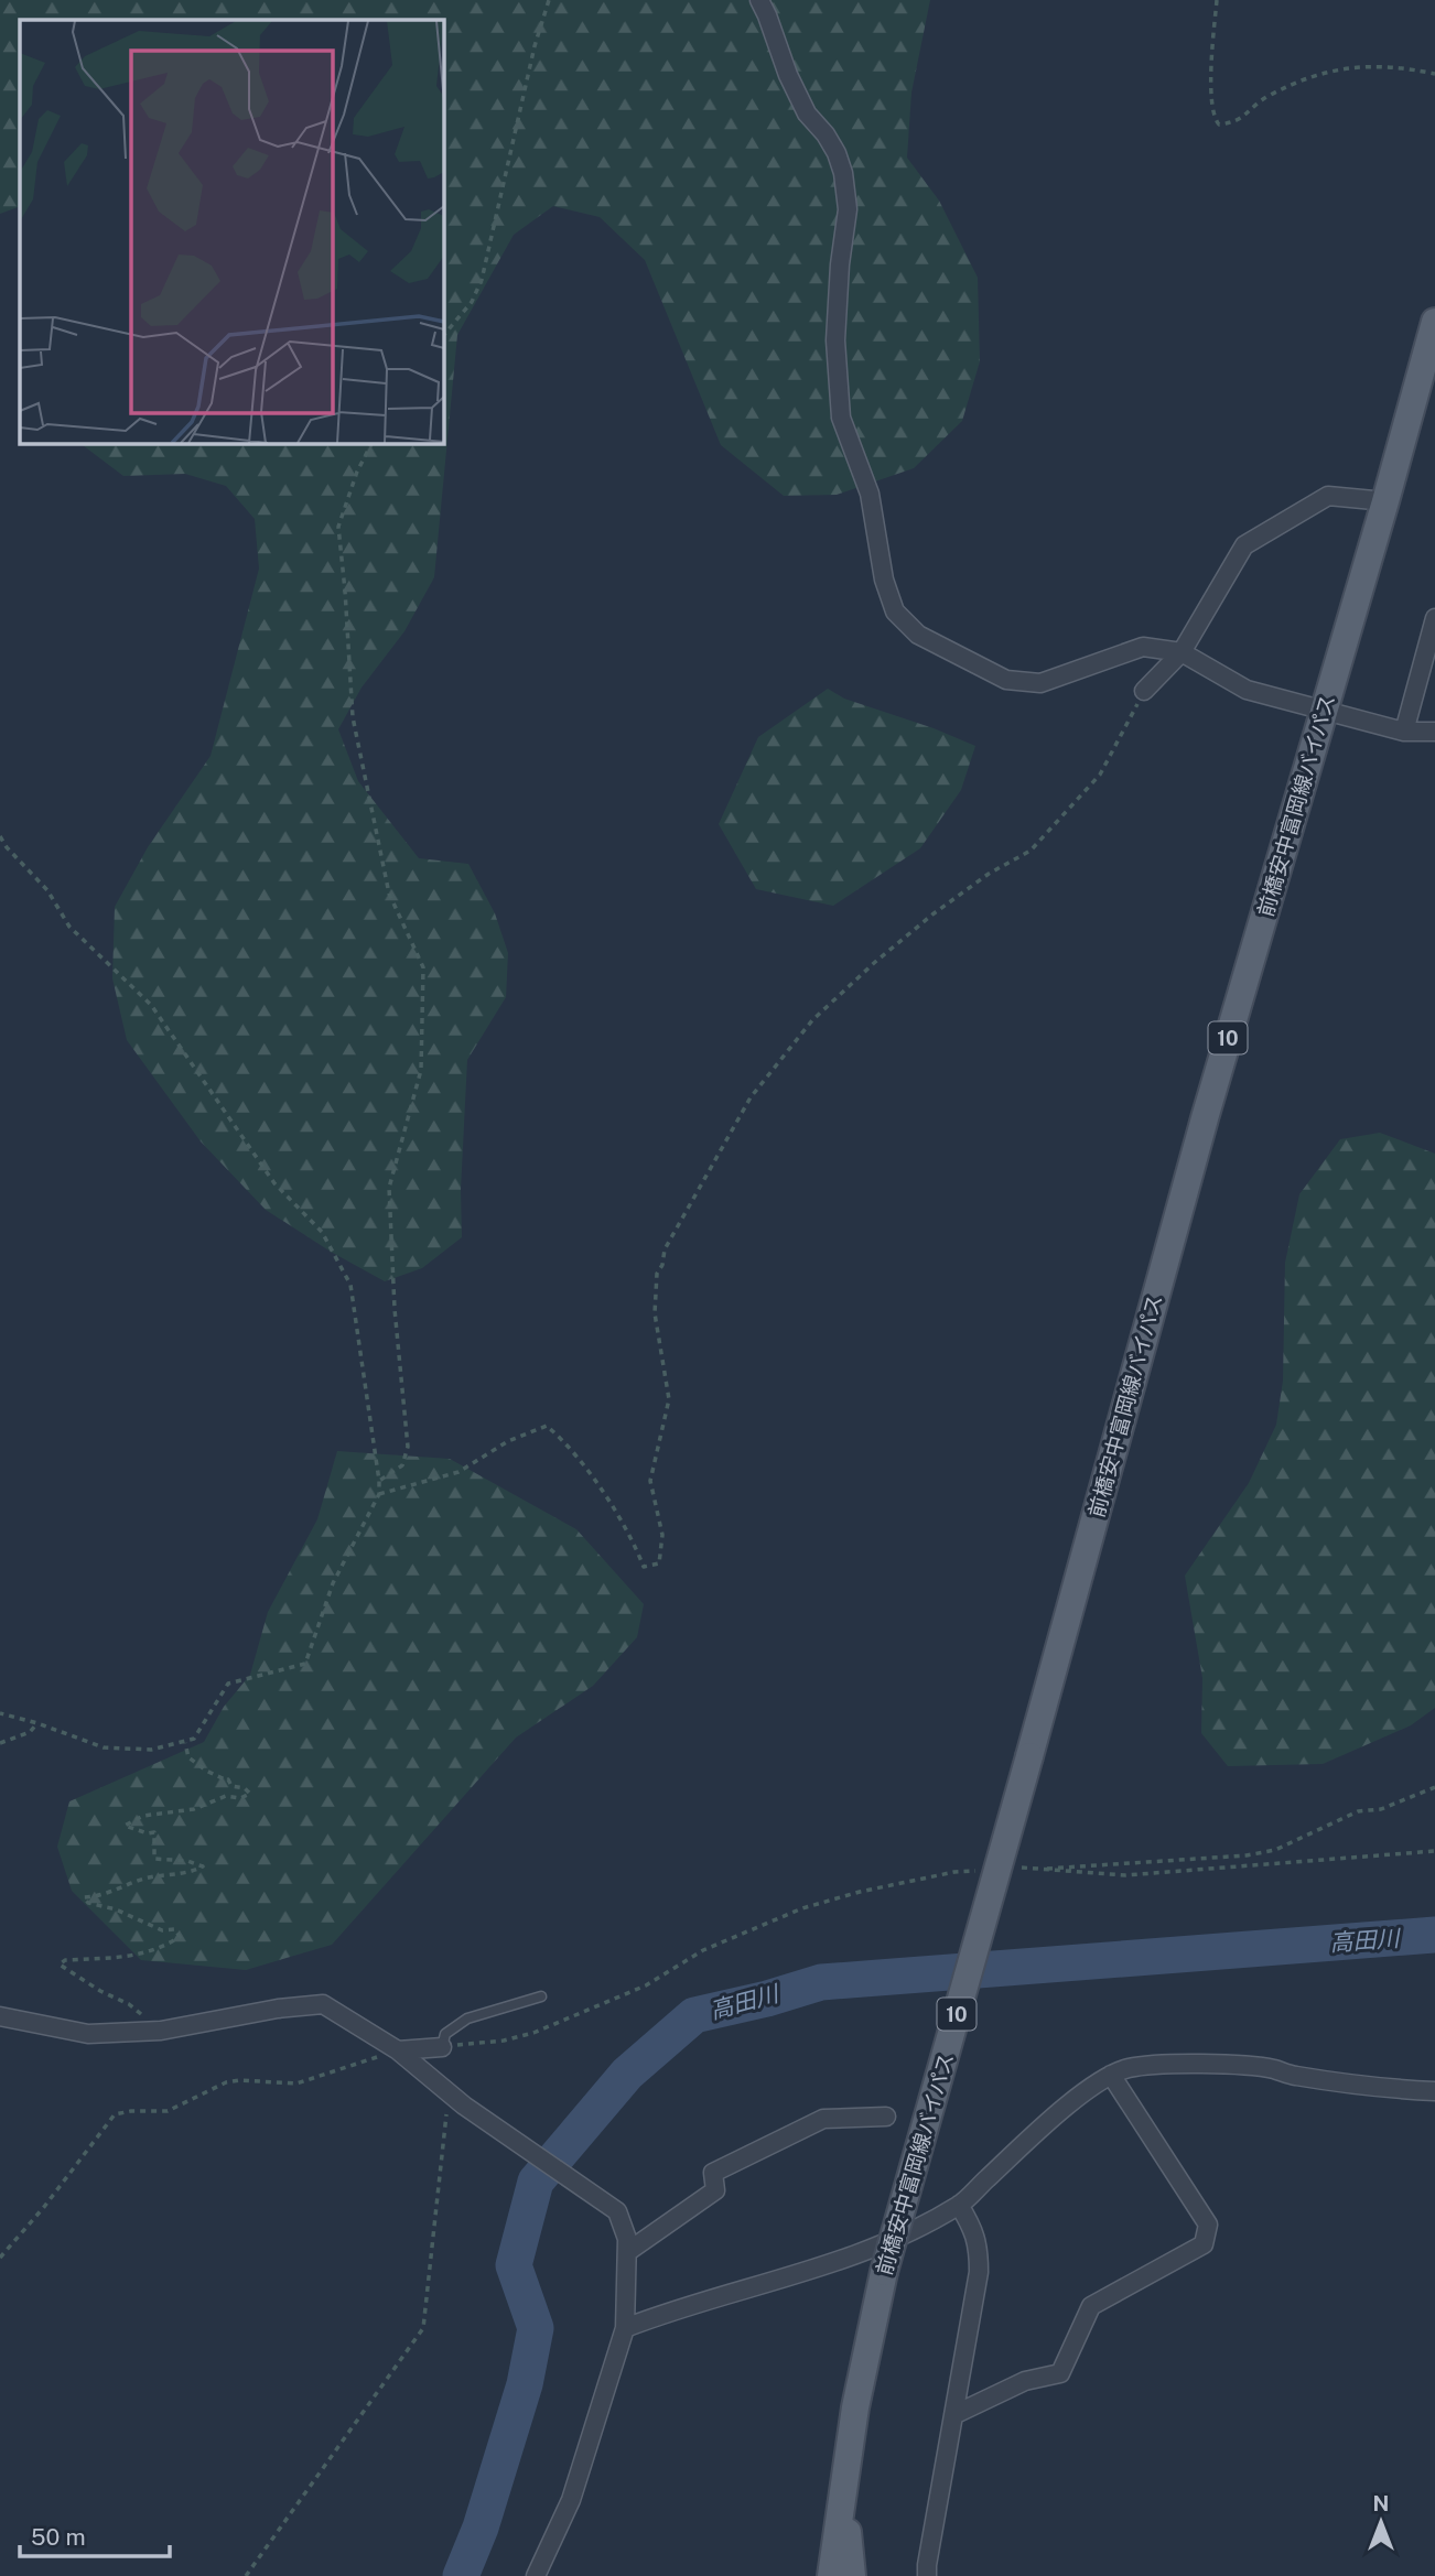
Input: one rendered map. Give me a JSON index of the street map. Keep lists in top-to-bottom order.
{
  "streets": {
    "main road": ["前橋安中富岡線バイパス", "10"]
  },
  "water": ["高田川"],
  "scale_bar": "50 m",
  "north": "top"
}
